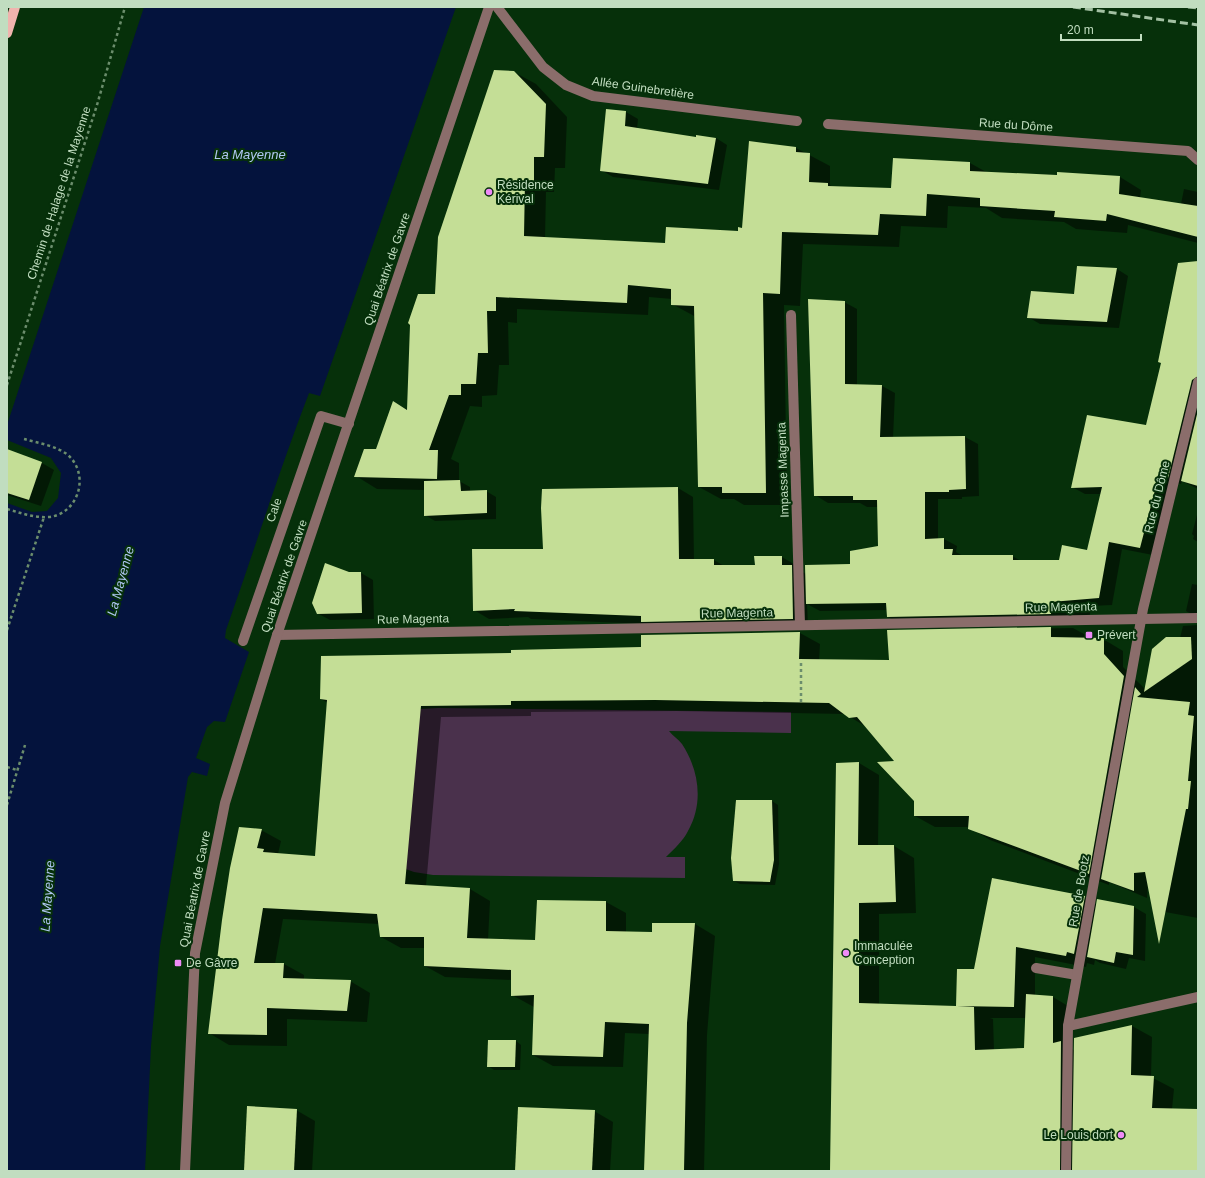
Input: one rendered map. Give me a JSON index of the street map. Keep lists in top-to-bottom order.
{
  "streets": {
    "street": [
      "Allée Guinebretière",
      "Rue du Dôme",
      "Quai Béatrix de Gavre",
      "Impasse Magenta",
      "Cale",
      "Rue Magenta",
      "Rue de Bootz"
    ],
    "path": ["Chemin de Halage de la Mayenne"]
  },
  "crossings": [
    ["Rue du Dôme", "Rue Magenta"],
    ["Rue du Dôme", "Rue de Bootz"],
    ["Quai Béatrix de Gavre", "Cale"],
    ["Quai Béatrix de Gavre", "Rue Magenta"],
    ["Impasse Magenta", "Rue Magenta"],
    ["Rue Magenta", "Rue de Bootz"]
  ],
  "water": ["La Mayenne"],
  "places": {
    "other": ["Résidence Kérival", "Immaculée Conception", "Le Louis dort"],
    "transit": ["Prévert", "De Gâvre"]
  },
  "scale_bar": "20 m"
}
